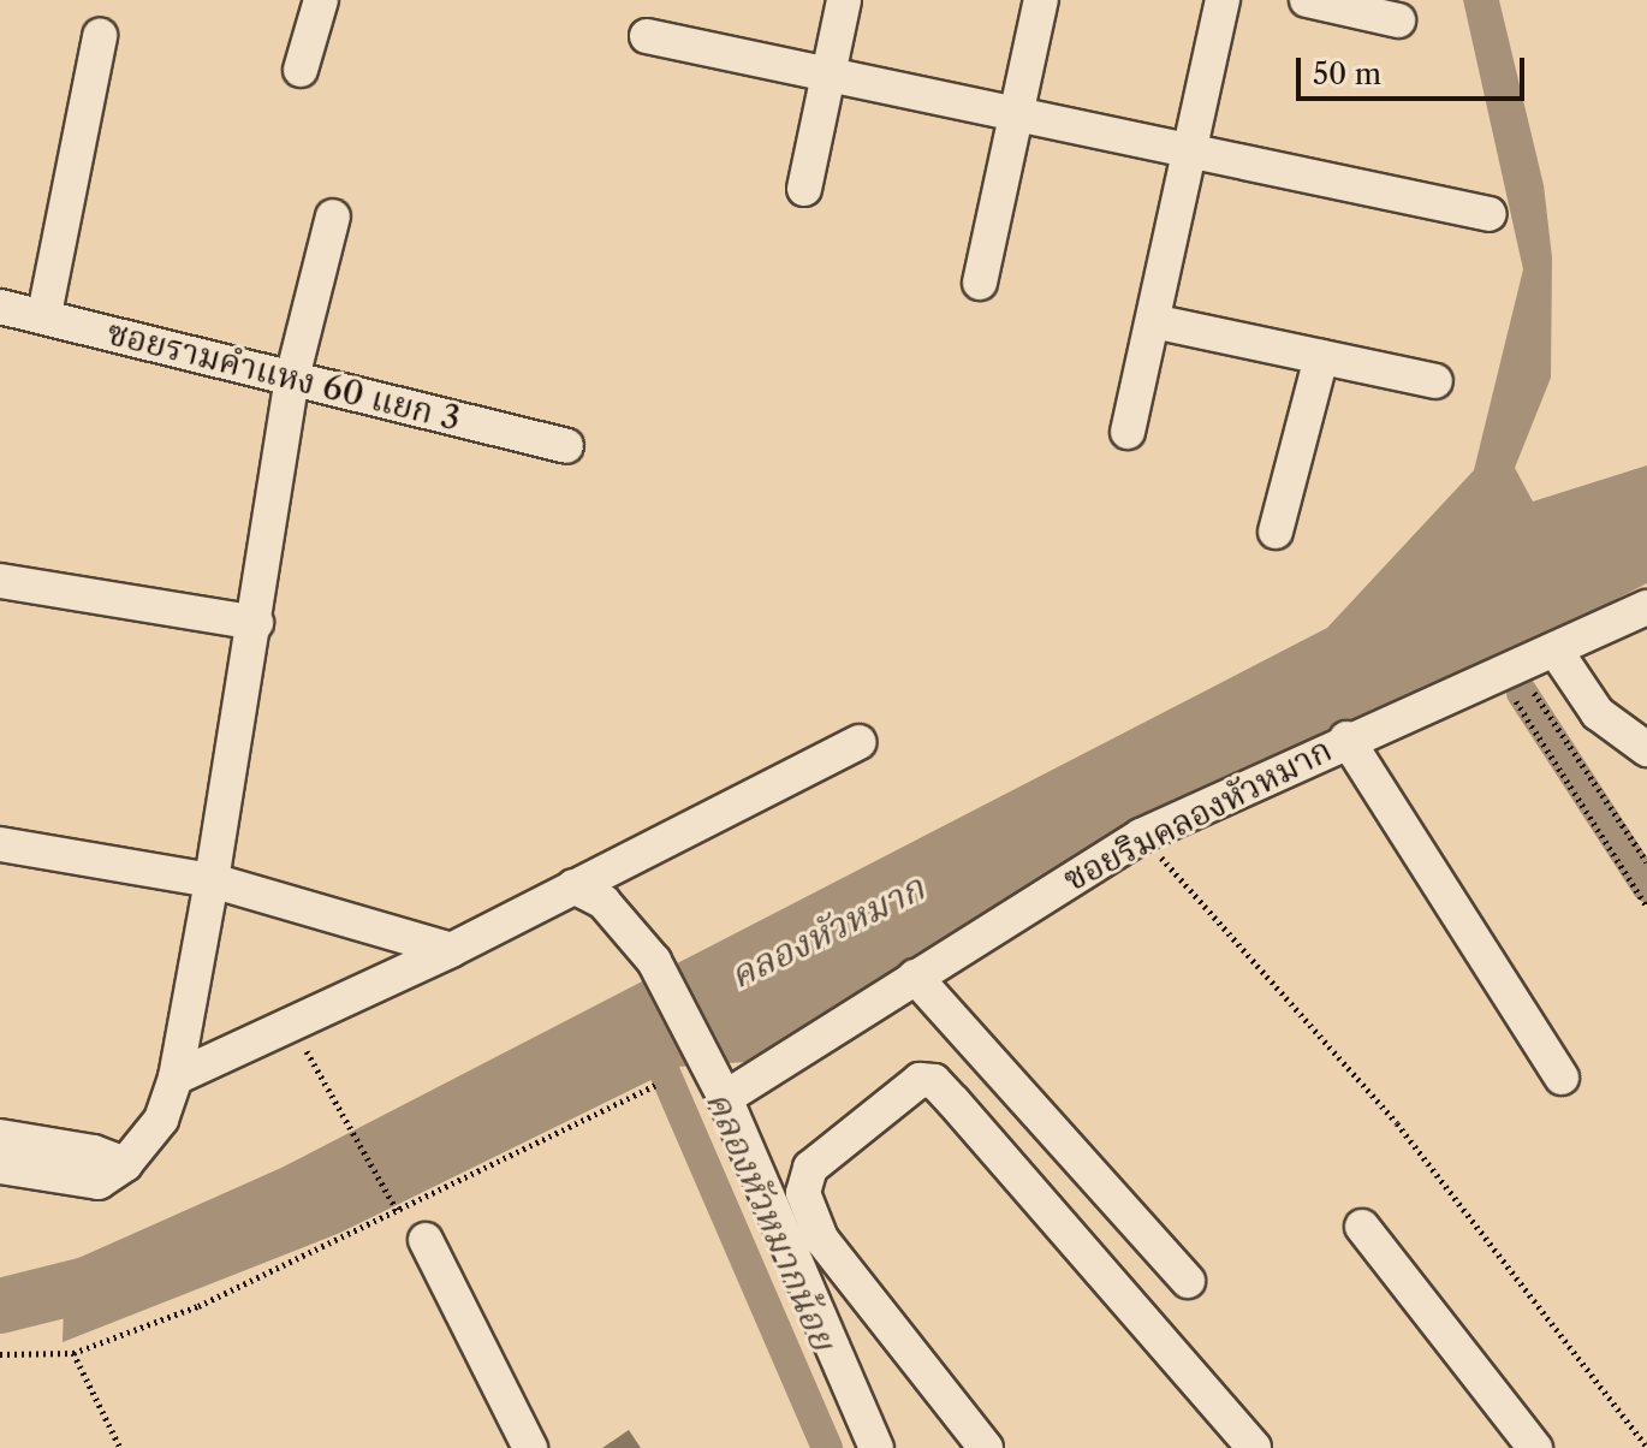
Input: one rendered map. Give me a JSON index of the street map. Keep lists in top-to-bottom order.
{
  "streets": {
    "street": ["ซอยรามคำแหง 60 แยก 3", "ซอยริมคลองหัวหมาก"]
  },
  "water": ["คลองหัวหมาก", "คลองหัวหมากน้อย"],
  "scale_bar": "50 m"
}
